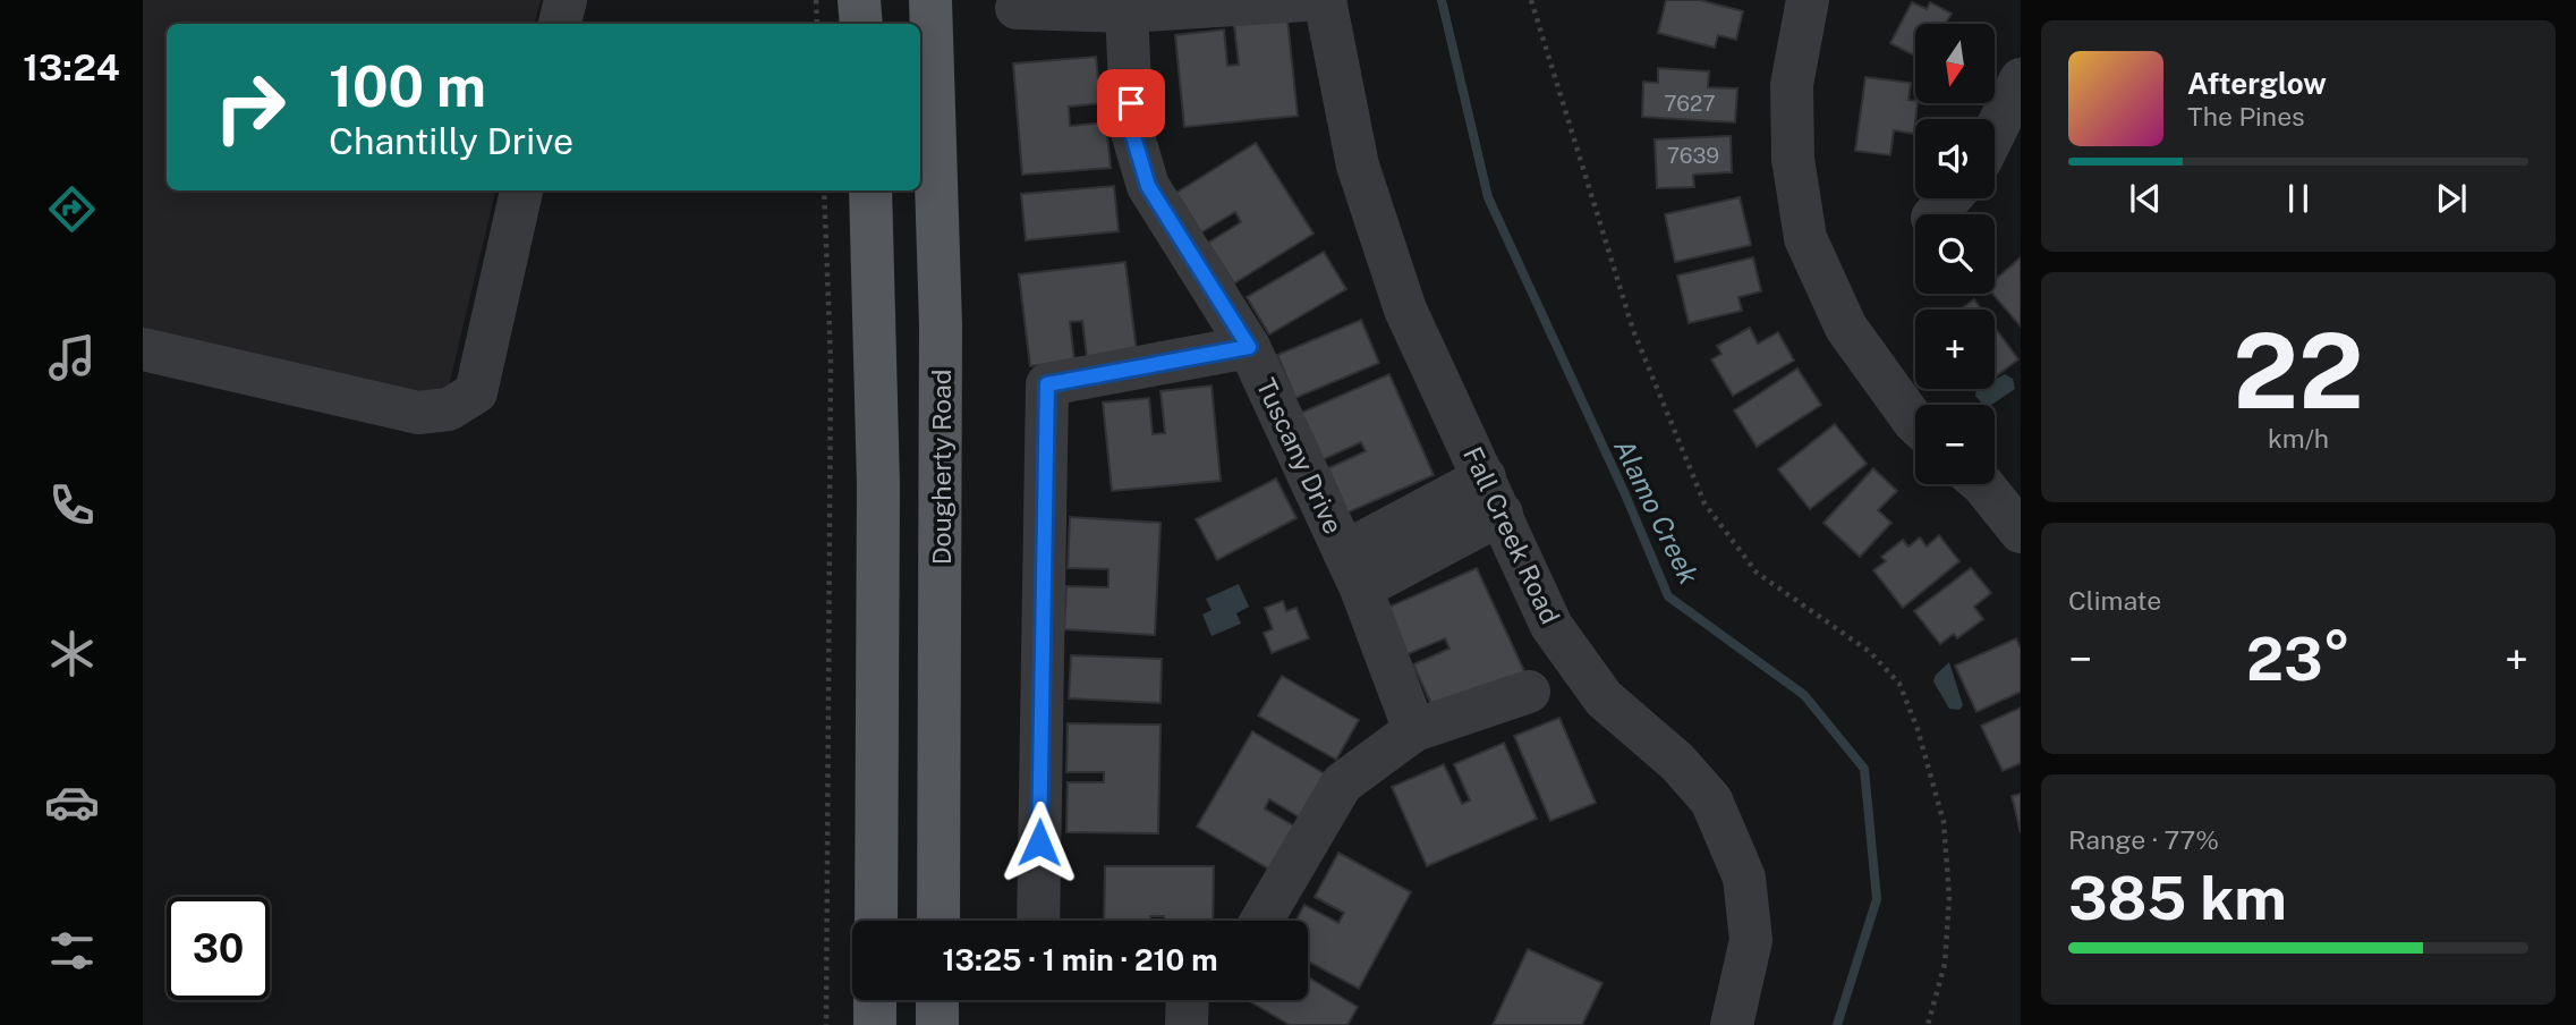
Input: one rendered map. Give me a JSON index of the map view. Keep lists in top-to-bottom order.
{
  "streets": {
    "main road": ["Dougherty Road"],
    "street": ["Tuscany Drive", "Fall Creek Road"]
  },
  "water": ["Alamo Creek"],
  "house_numbers": ["7627", "7639"],
  "north": "bottom",
  "page": {
    "tabs": "13:24",
    "map_buttons": ["+", "−"],
    "turn": ["100 m", "Chantilly Drive"],
    "song": ["Afterglow", "The Pines"],
    "tile": [
      ["22", "km/h"],
      "Climate",
      ["Range · 77%", "385 km"]
    ],
    "heat": ["−", "23°", "+"],
    "limit": "30",
    "trip": "13:25 · 1 min · 210 m"
  }
}
